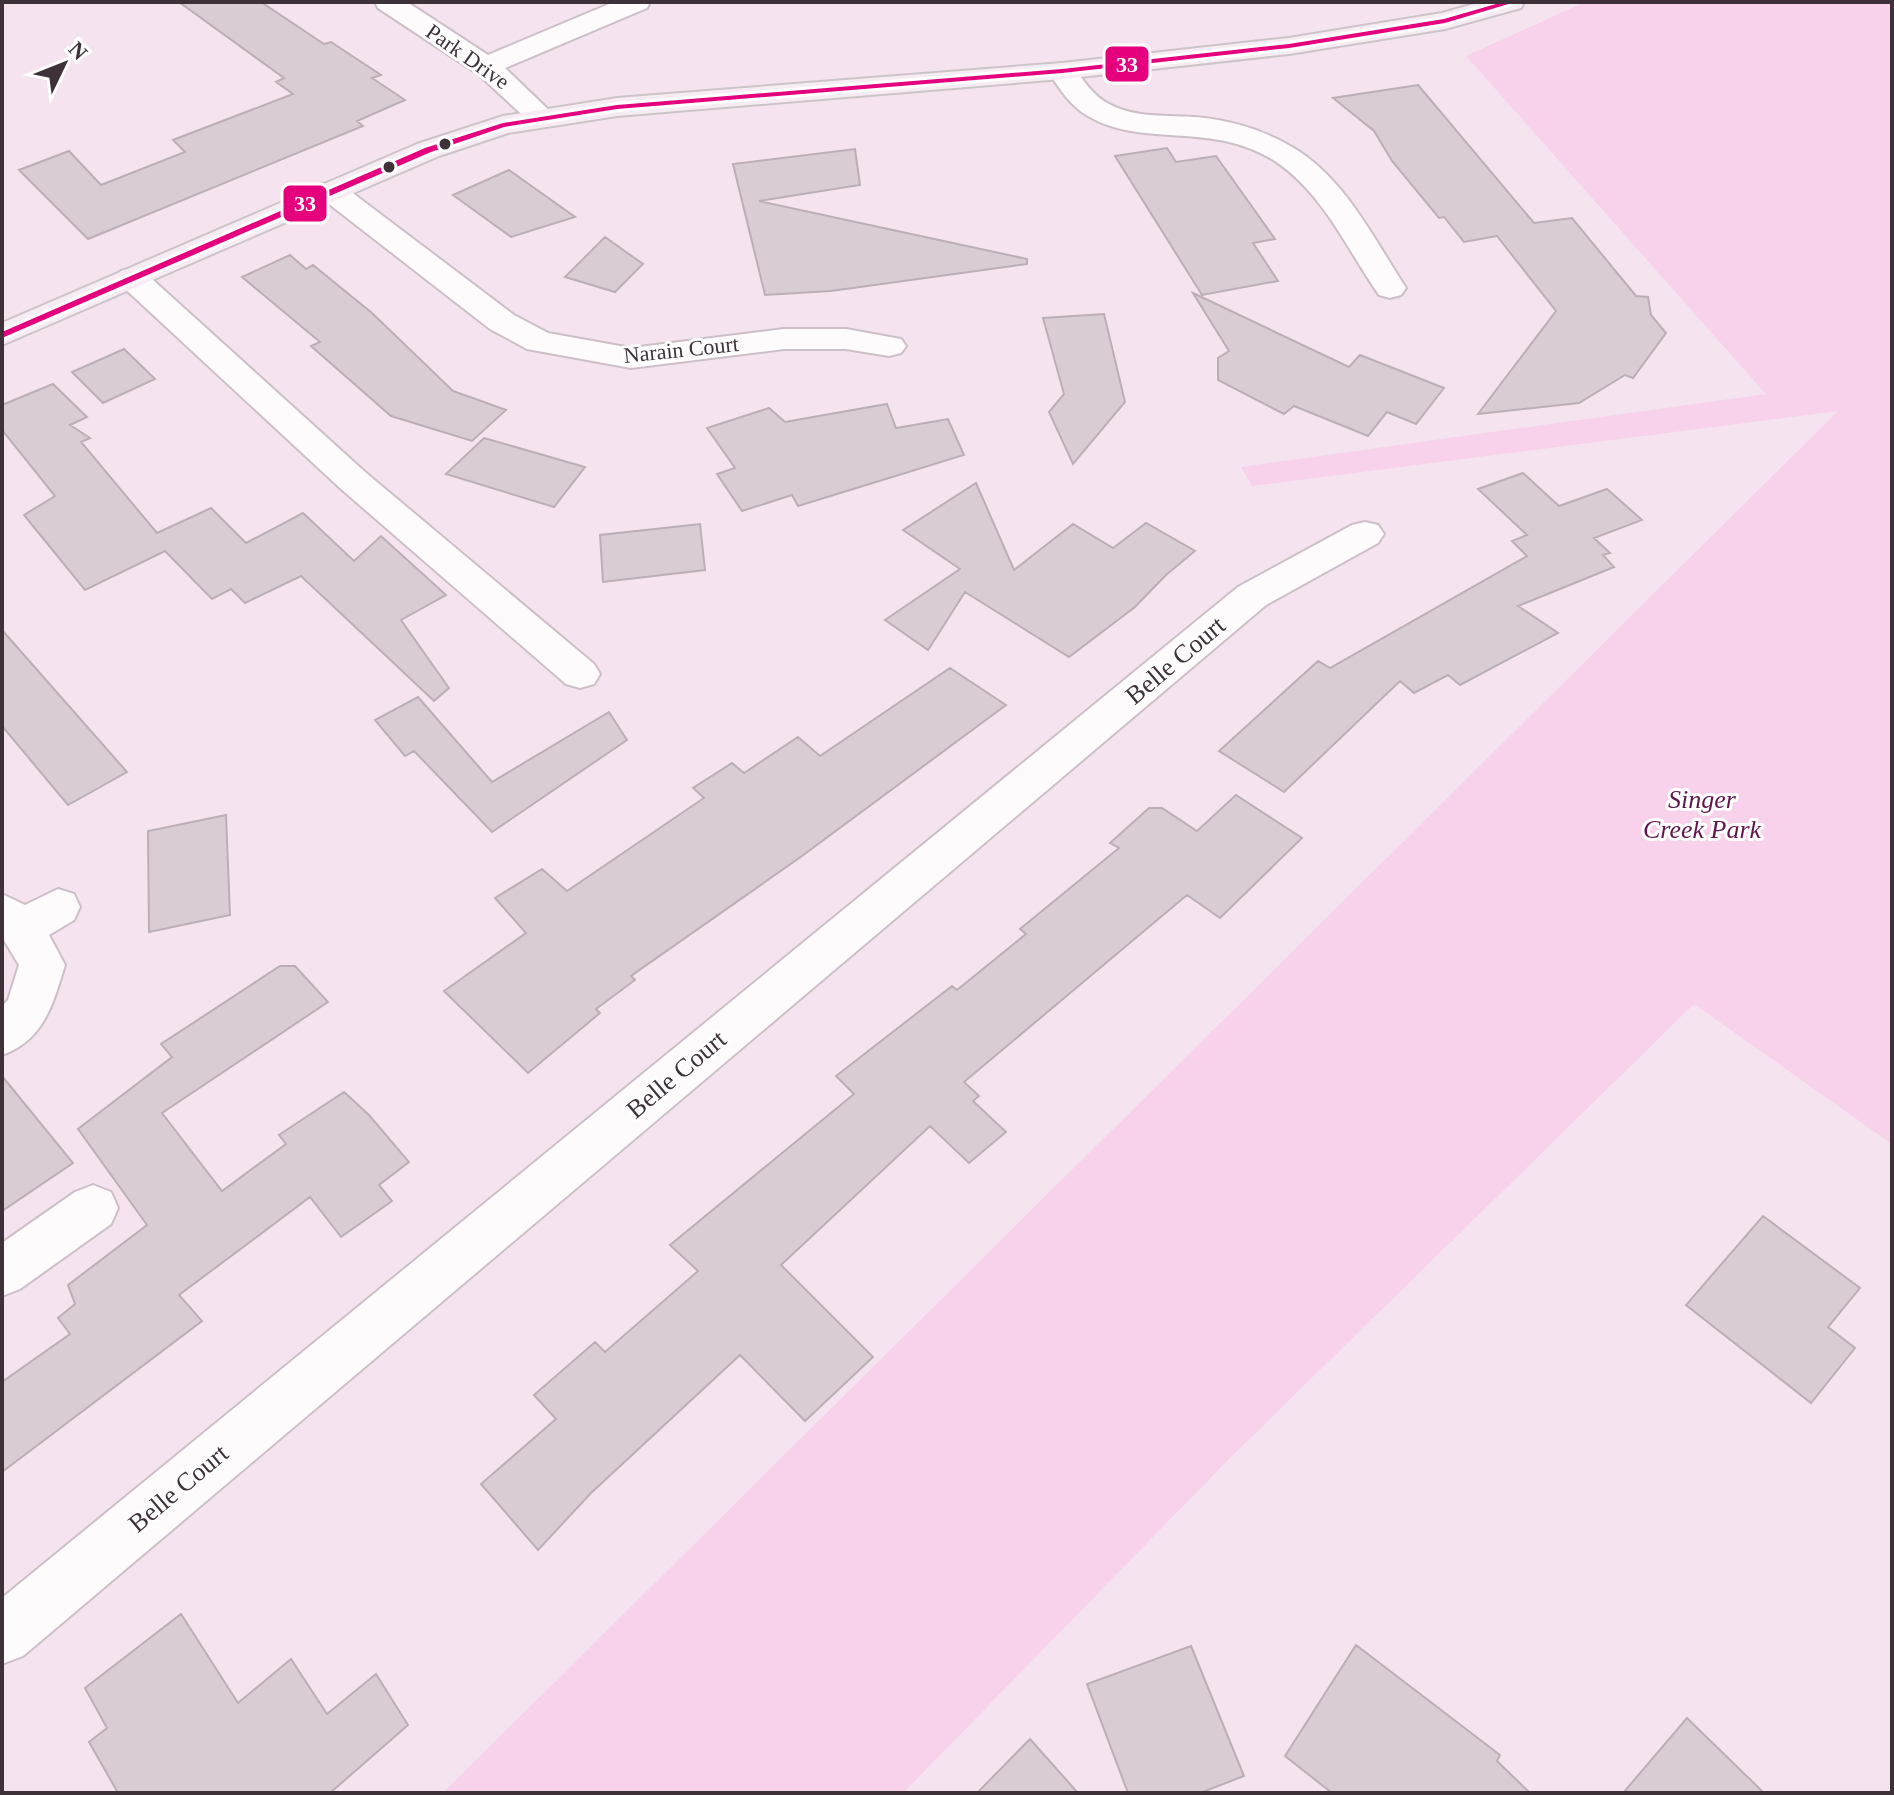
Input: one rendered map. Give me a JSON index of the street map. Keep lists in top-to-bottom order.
{
  "streets": {
    "street": ["Park Drive", "Narain Court", "Belle Court"]
  },
  "parks": ["Singer Creek Park"],
  "lines": ["transit line 33"],
  "north": "top right"
}
